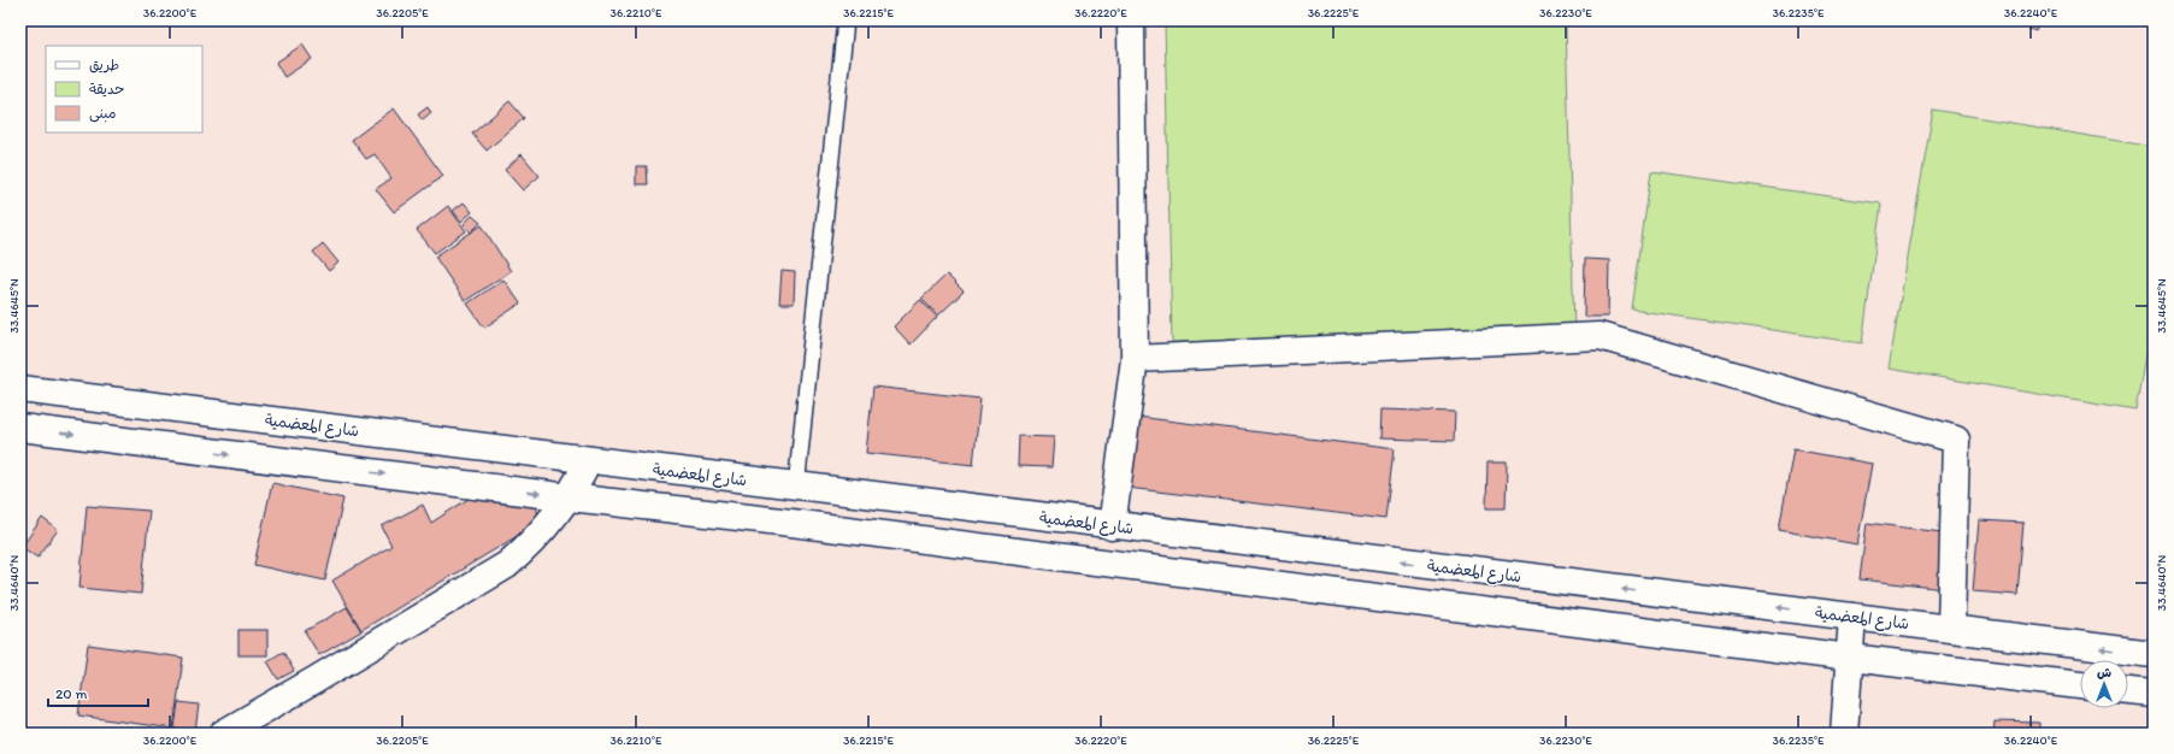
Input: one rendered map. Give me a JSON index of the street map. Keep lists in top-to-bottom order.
{
  "streets": {
    "main road": ["شارع المعضمية"]
  },
  "legend": ["طريق", "حديقة", "مبنى"],
  "scale_bar": "20 m",
  "north": "top",
  "coordinates": [
    "36.2200°E",
    "36.2205°E",
    "36.2210°E",
    "36.2215°E",
    "36.2220°E",
    "36.2225°E",
    "36.2230°E",
    "36.2235°E",
    "36.2240°E",
    "33.4645°N",
    "33.4640°N"
  ]
}
